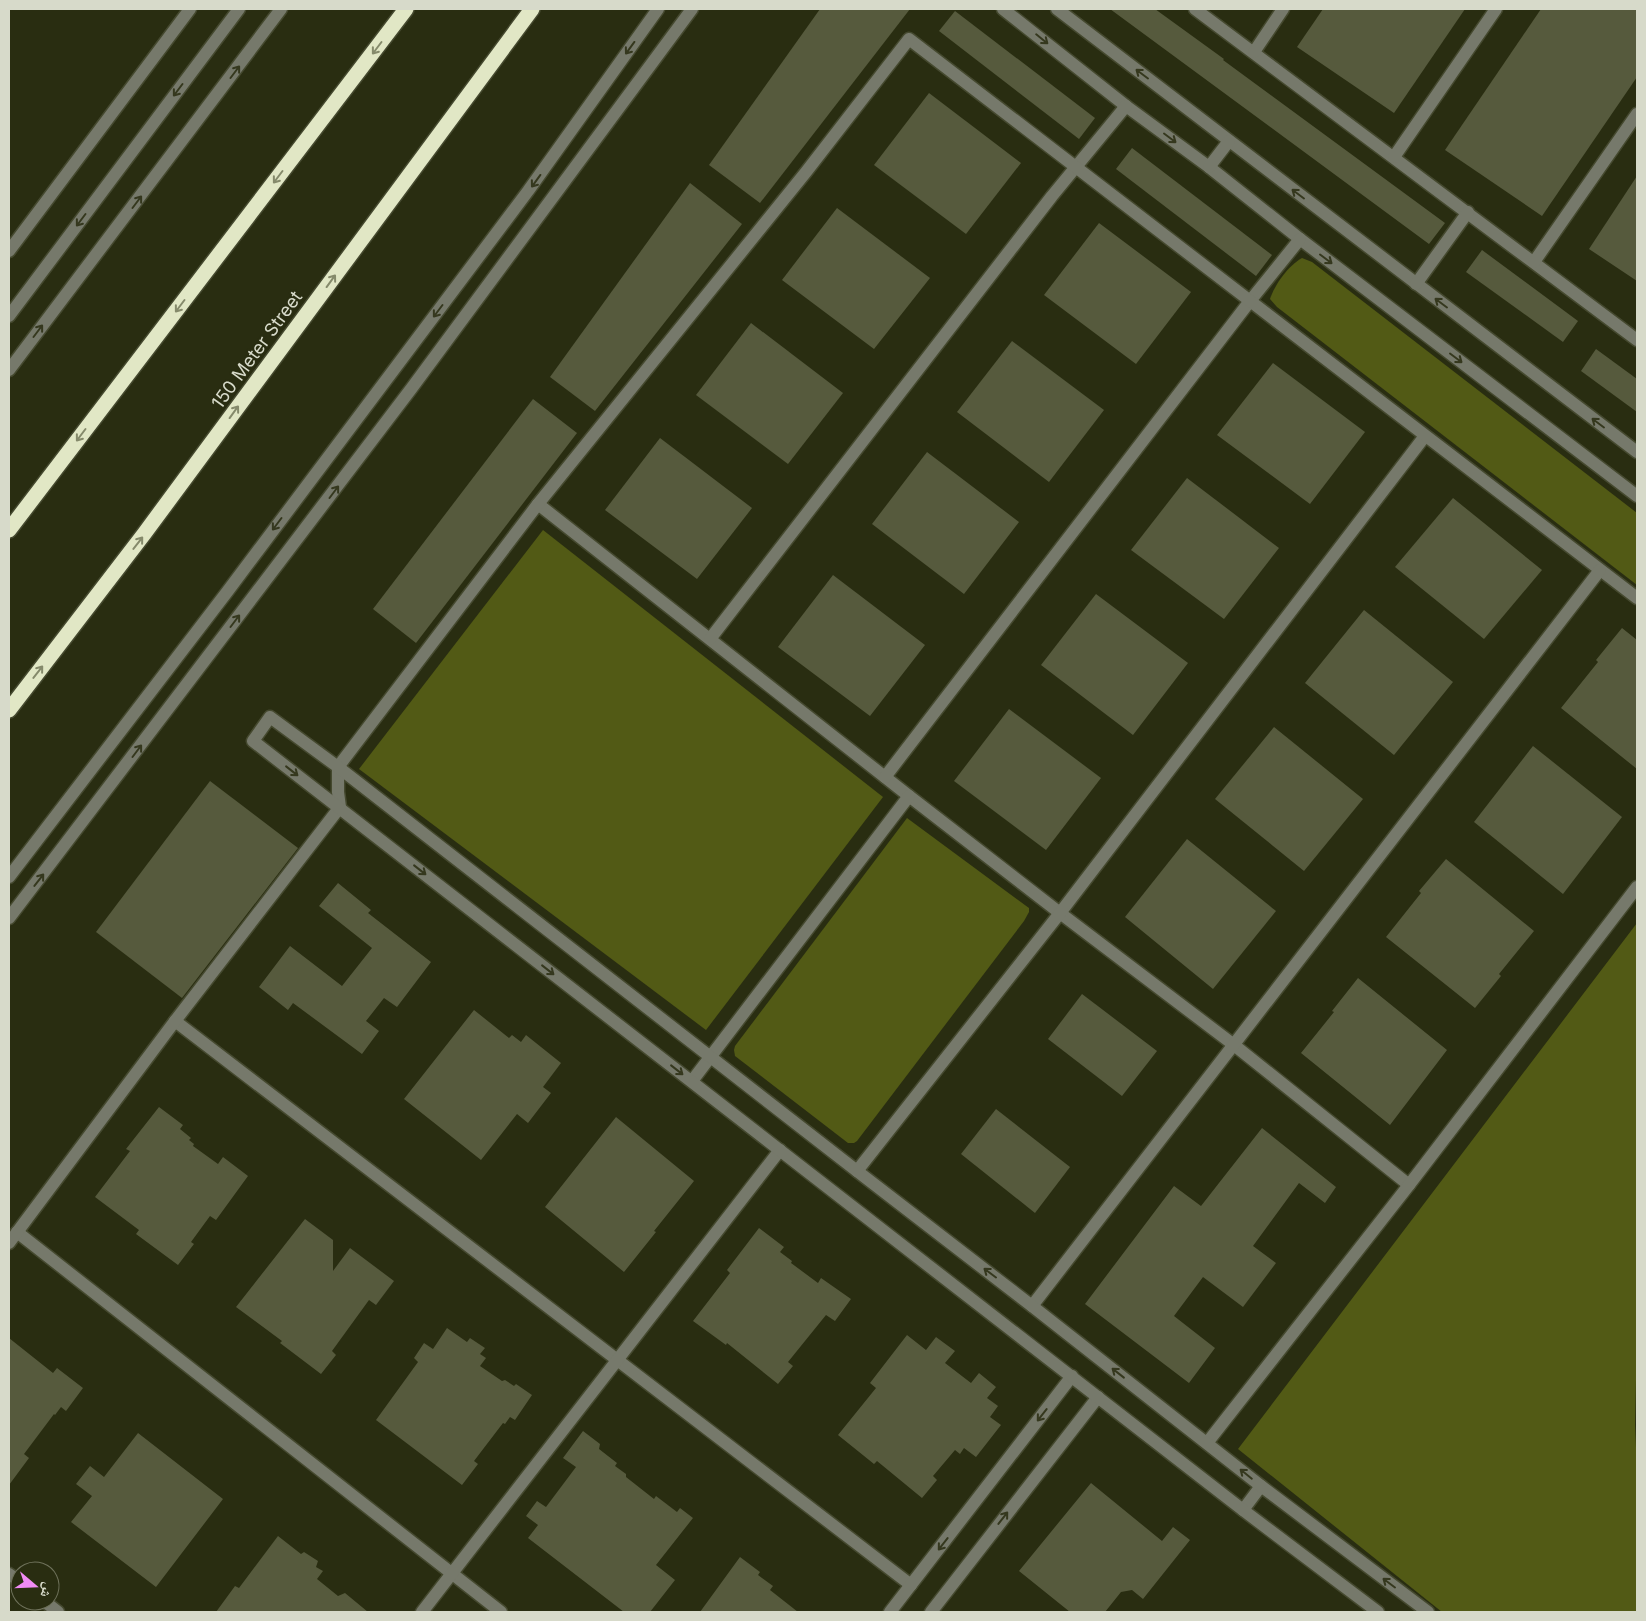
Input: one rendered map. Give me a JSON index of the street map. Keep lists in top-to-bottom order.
{
  "streets": {
    "highway": ["150 Meter Street"]
  },
  "north": "right"
}
